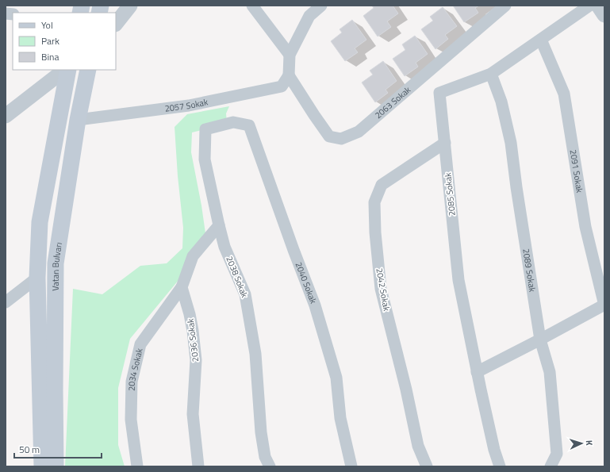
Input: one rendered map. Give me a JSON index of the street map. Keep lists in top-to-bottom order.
{
  "streets": {
    "main road": ["Vatan Bulvarı"],
    "street": [
      "2063 Sokak",
      "2057 Sokak",
      "2091 Sokak",
      "2085 Sokak",
      "2089 Sokak",
      "2038 Sokak",
      "2040 Sokak",
      "2042 Sokak",
      "2036 Sokak",
      "2034 Sokak"
    ]
  },
  "crossings": [
    ["2063 Sokak", "2057 Sokak"],
    ["2057 Sokak", "Vatan Bulvarı"],
    ["2091 Sokak", "2085 Sokak"],
    ["2085 Sokak", "2089 Sokak"],
    ["2085 Sokak", "2042 Sokak"],
    ["2038 Sokak", "2040 Sokak"],
    ["2036 Sokak", "2034 Sokak"]
  ],
  "legend": ["Yol", "Park", "Bina"],
  "scale_bar": "50 m",
  "north": "right"
}
